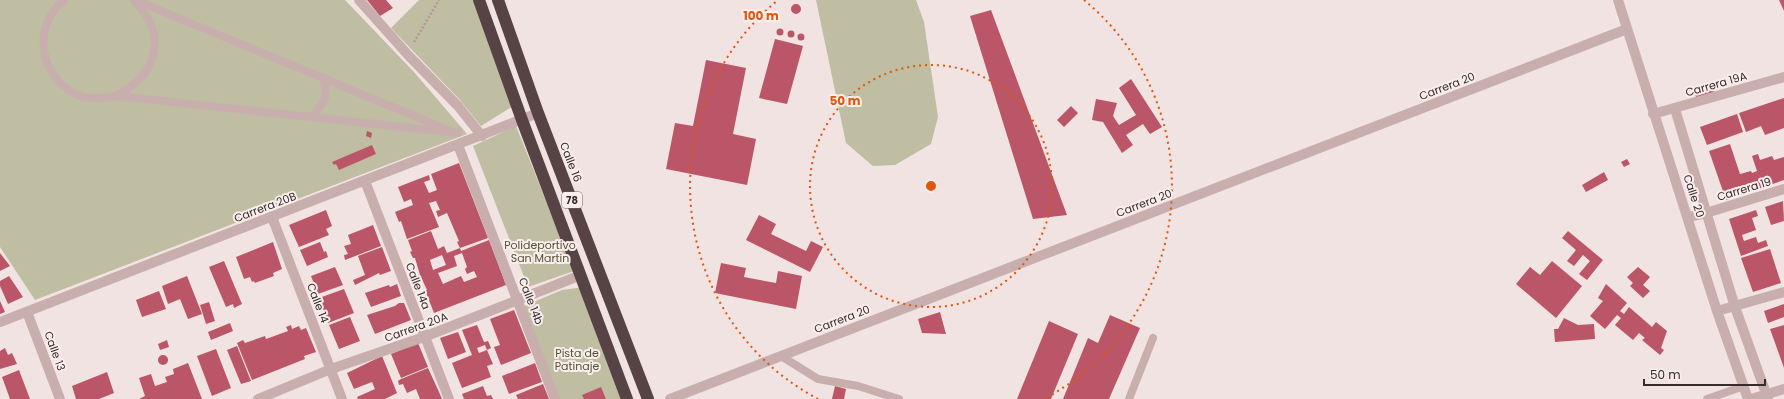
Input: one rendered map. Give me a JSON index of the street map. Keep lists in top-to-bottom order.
{
  "streets": {
    "highway": ["Calle 16", "78"],
    "street": [
      "Carrera 19A",
      "Carrera 20",
      "Carrera 19",
      "Calle 20",
      "Carrera 20B",
      "Calle 14a",
      "Calle 14b",
      "Calle 14",
      "Carrera 20A",
      "Calle 13"
    ]
  },
  "crossings": [
    ["Carrera 19A", "Calle 20"],
    ["Carrera 20", "Calle 20"],
    ["Calle 16", "Carrera 20B"],
    ["Carrera 19", "Calle 20"],
    ["78", "Carrera 20B"],
    ["78", "Carrera 20A"],
    ["Carrera 20B", "Calle 14a"],
    ["Carrera 20B", "Calle 14b"],
    ["Carrera 20B", "Calle 14"],
    ["Carrera 20B", "Calle 13"],
    ["Calle 14a", "Carrera 20A"],
    ["Calle 14b", "Carrera 20A"],
    ["Calle 14", "Carrera 20A"]
  ],
  "parks": ["Polideportivo San Martin", "Pista de Patinaje"],
  "scale_bar": "50 m",
  "rings": ["100 m", "50 m"]
}
